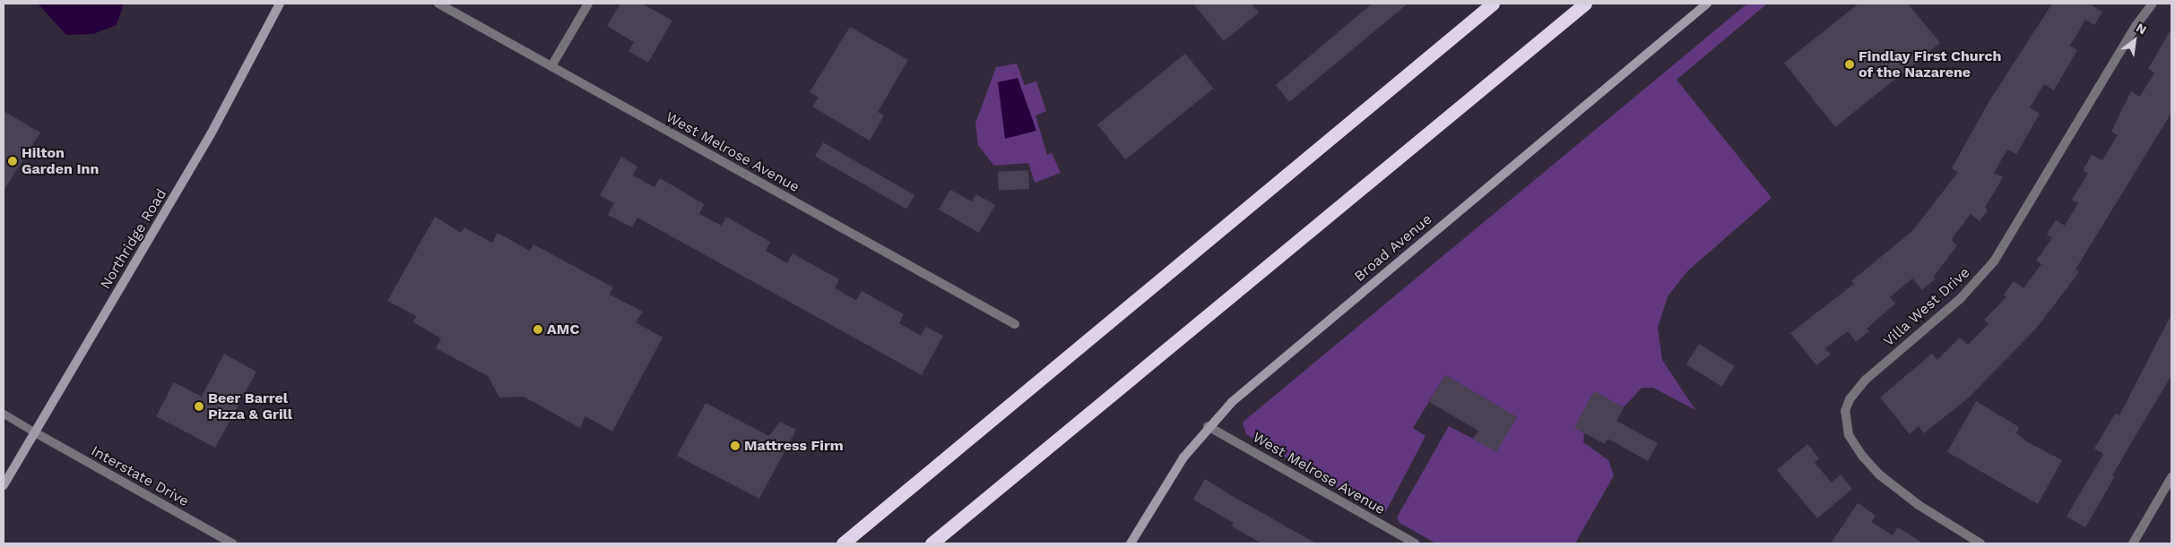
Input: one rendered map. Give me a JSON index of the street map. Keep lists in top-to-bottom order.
{
  "streets": {
    "main road": ["Northridge Road", "Broad Avenue"],
    "street": ["West Melrose Avenue", "Villa West Drive", "Interstate Drive"]
  },
  "crossings": [
    ["West Melrose Avenue", "Broad Avenue"],
    ["Northridge Road", "Interstate Drive"]
  ],
  "places": [
    "Findlay First Church of the Nazarene",
    "Hilton Garden Inn",
    "AMC",
    "Beer Barrel Pizza & Grill",
    "Mattress Firm"
  ],
  "north": "top right"
}
